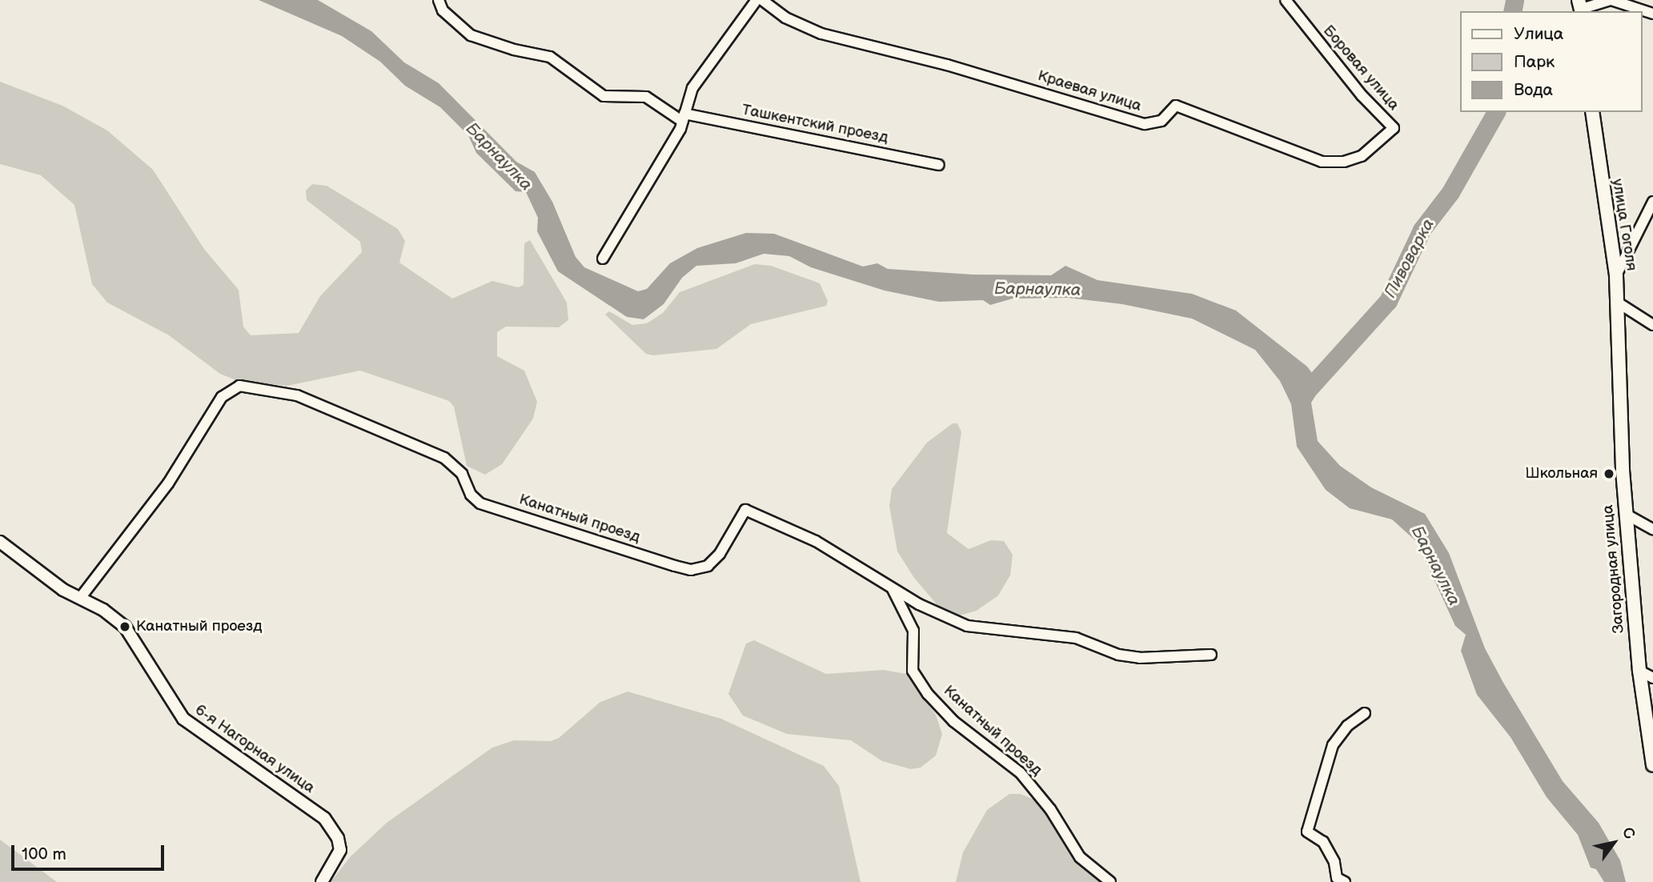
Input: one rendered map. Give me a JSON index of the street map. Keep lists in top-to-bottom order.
{
  "streets": {
    "main road": ["улица Гоголя", "Загородная улица"],
    "street": [
      "Боровая улица",
      "Краевая улица",
      "Ташкентский проезд",
      "Канатный проезд",
      "6-я Нагорная улица"
    ]
  },
  "crossings": [
    ["Боровая улица", "Краевая улица"],
    ["улица Гоголя", "Загородная улица"],
    ["Канатный проезд", "6-я Нагорная улица"]
  ],
  "water": ["Барнаулка", "Пивоварка"],
  "places": ["Школьная", "Канатный проезд"],
  "legend": ["Улица", "Парк", "Вода"],
  "scale_bar": "100 m",
  "north": "top right"
}
